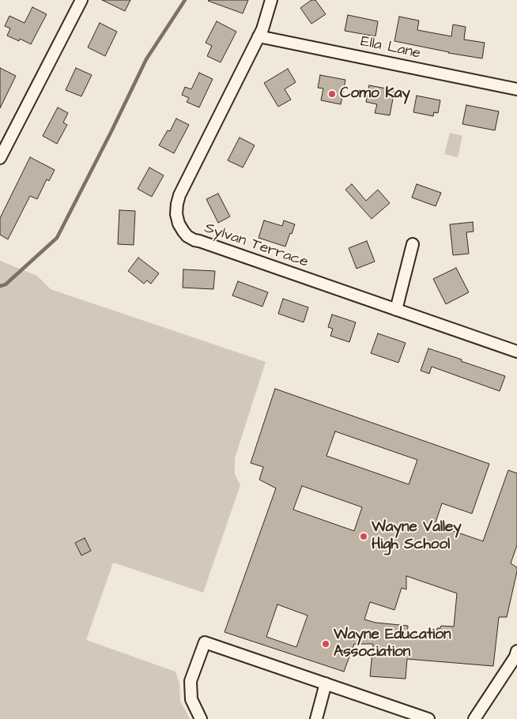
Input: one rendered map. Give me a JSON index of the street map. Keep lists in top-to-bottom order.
{
  "streets": {
    "street": ["Ella Lane", "Sylvan Terrace"]
  },
  "crossings": [
    ["Ella Lane", "Sylvan Terrace"]
  ],
  "places": ["Como Kay", "Wayne Valley High School", "Wayne Education Association"]
}
